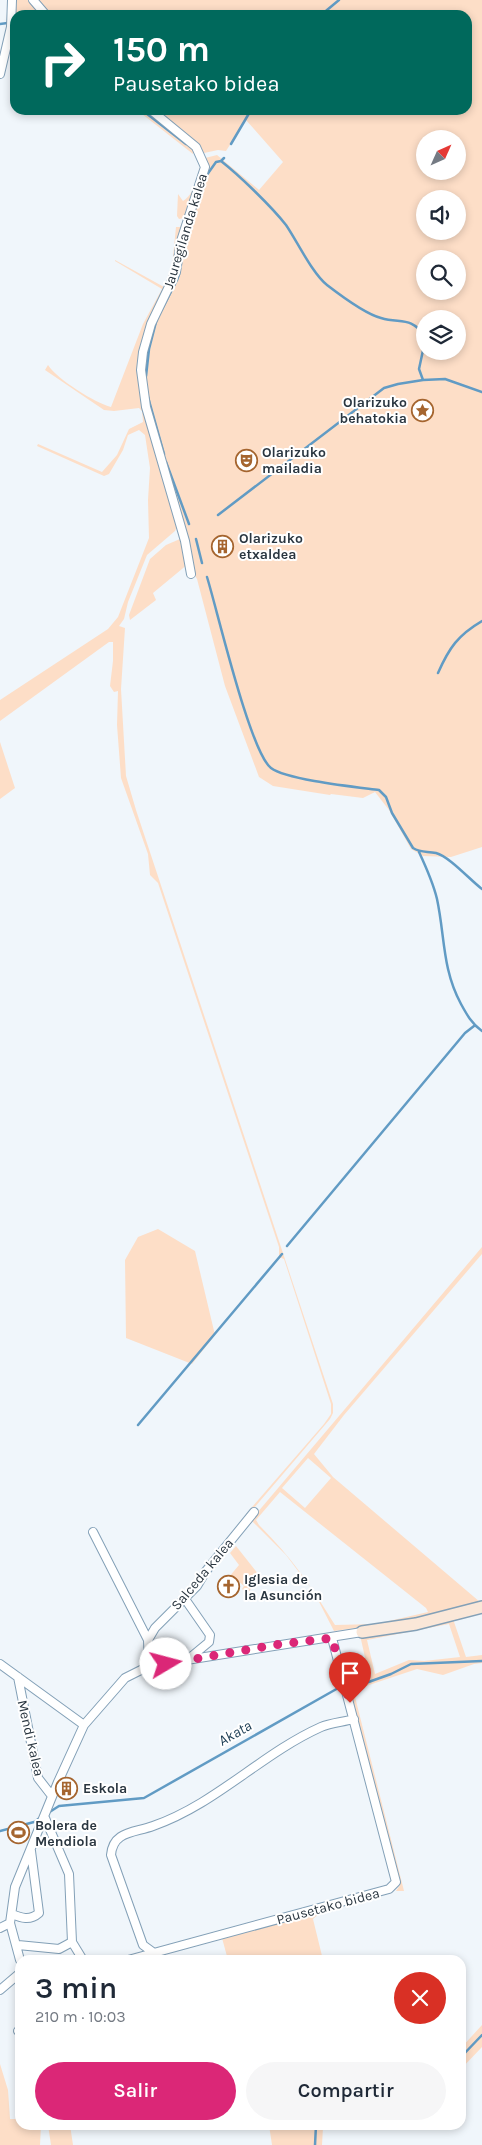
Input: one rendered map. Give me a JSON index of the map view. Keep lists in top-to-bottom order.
{
  "streets": {
    "street": [
      "Jauregilanda kalea",
      "Salceda kalea",
      "Mendi kalea",
      "Pausetako bidea"
    ]
  },
  "water": ["Akata"],
  "places": {
    "place": ["Olarizuko behatokia"],
    "theatre": ["Olarizuko mailadia"],
    "building": ["Olarizuko etxaldea", "Eskola"],
    "church": ["Iglesia de la Asunción"],
    "sports": ["Bolera de Mendiola"]
  },
  "north": "top right",
  "page": {
    "turn": ["150 m", "Pausetako bidea"],
    "heading": ["3 min", "210 m · 10:03"],
    "buttons": ["Salir", "Compartir"]
  }
}
